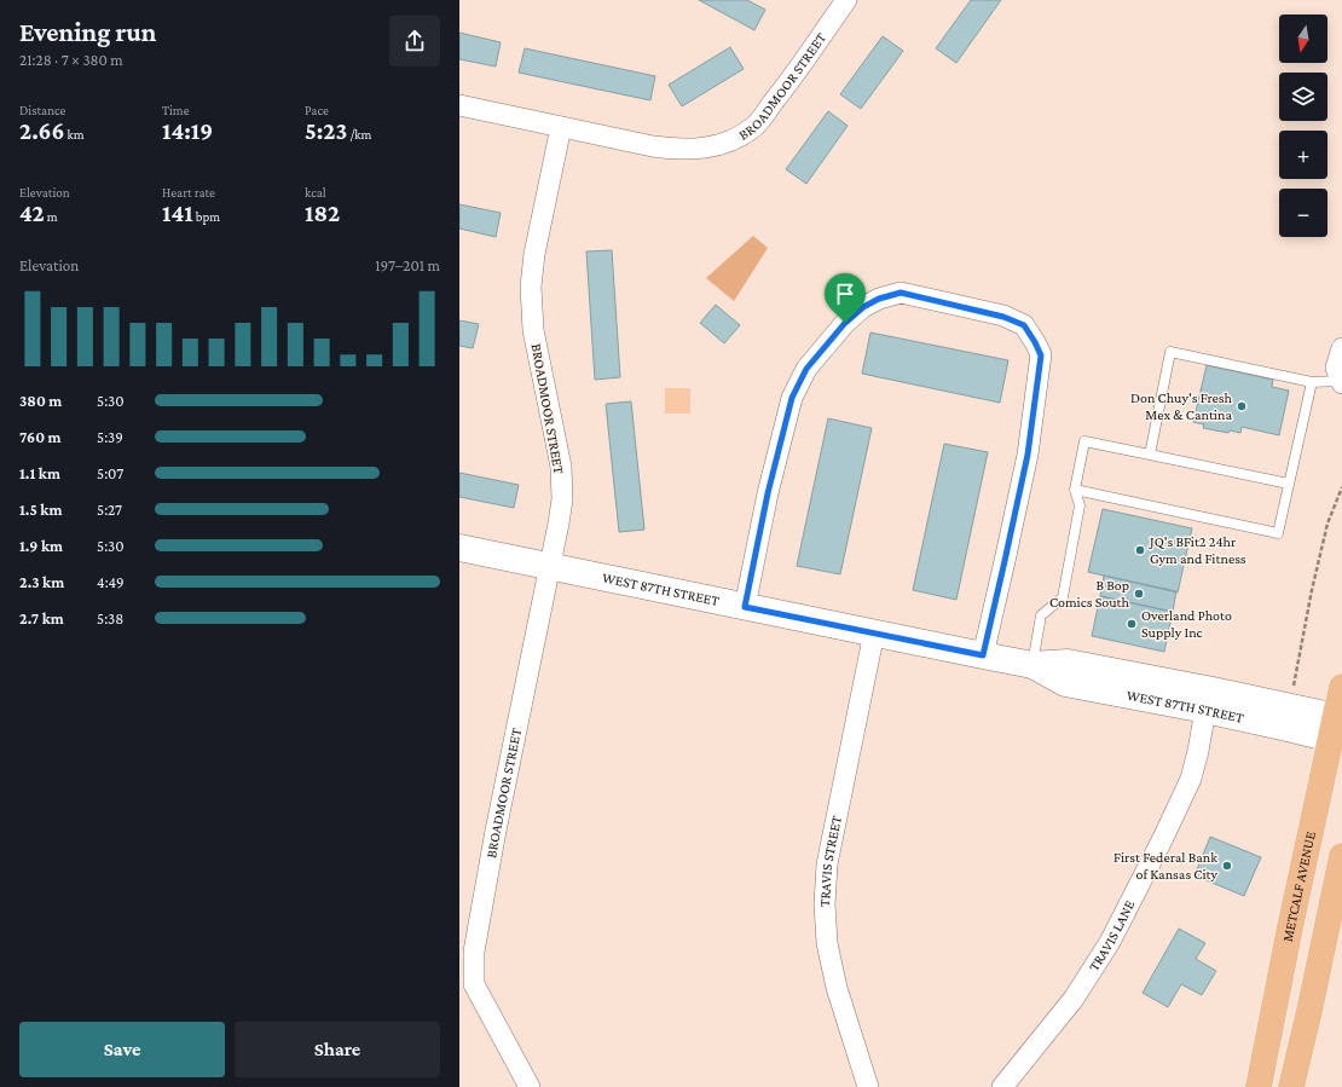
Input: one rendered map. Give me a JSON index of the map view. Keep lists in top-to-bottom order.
{
  "streets": {
    "main road": ["METCALF AVENUE"],
    "street": [
      "BROADMOOR STREET",
      "WEST 87TH STREET",
      "TRAVIS STREET",
      "TRAVIS LANE"
    ]
  },
  "crossings": [
    ["BROADMOOR STREET", "WEST 87TH STREET"],
    ["WEST 87TH STREET", "TRAVIS STREET"],
    ["WEST 87TH STREET", "METCALF AVENUE"],
    ["WEST 87TH STREET", "TRAVIS LANE"]
  ],
  "places": [
    "Don Chuy's Fresh Mex & Cantina",
    "JQ's BFit2 24hr Gym and Fitness",
    "B Bop Comics South",
    "Overland Photo Supply Inc",
    "First Federal Bank of Kansas City"
  ],
  "north": "bottom",
  "page": {
    "heading": ["Evening run", "21:28 · 7 × 380 m"],
    "map_buttons": ["+", "−"],
    "stats": [
      ["Distance", "2.66 km"],
      ["Time", "14:19"],
      ["Pace", "5:23 /km"],
      ["Elevation", "42 m"],
      ["Heart rate", "141 bpm"],
      ["kcal", "182"]
    ],
    "chart": ["Elevation", "197–201 m"],
    "list": [
      {
        "name": "380 m",
        "note": "5:30"
      },
      {
        "name": "760 m",
        "note": "5:39"
      },
      {
        "name": "1.1 km",
        "note": "5:07"
      },
      {
        "name": "1.5 km",
        "note": "5:27"
      },
      {
        "name": "1.9 km",
        "note": "5:30"
      },
      {
        "name": "2.3 km",
        "note": "4:49"
      },
      {
        "name": "2.7 km",
        "note": "5:38"
      }
    ],
    "buttons": ["Save", "Share"]
  }
}
